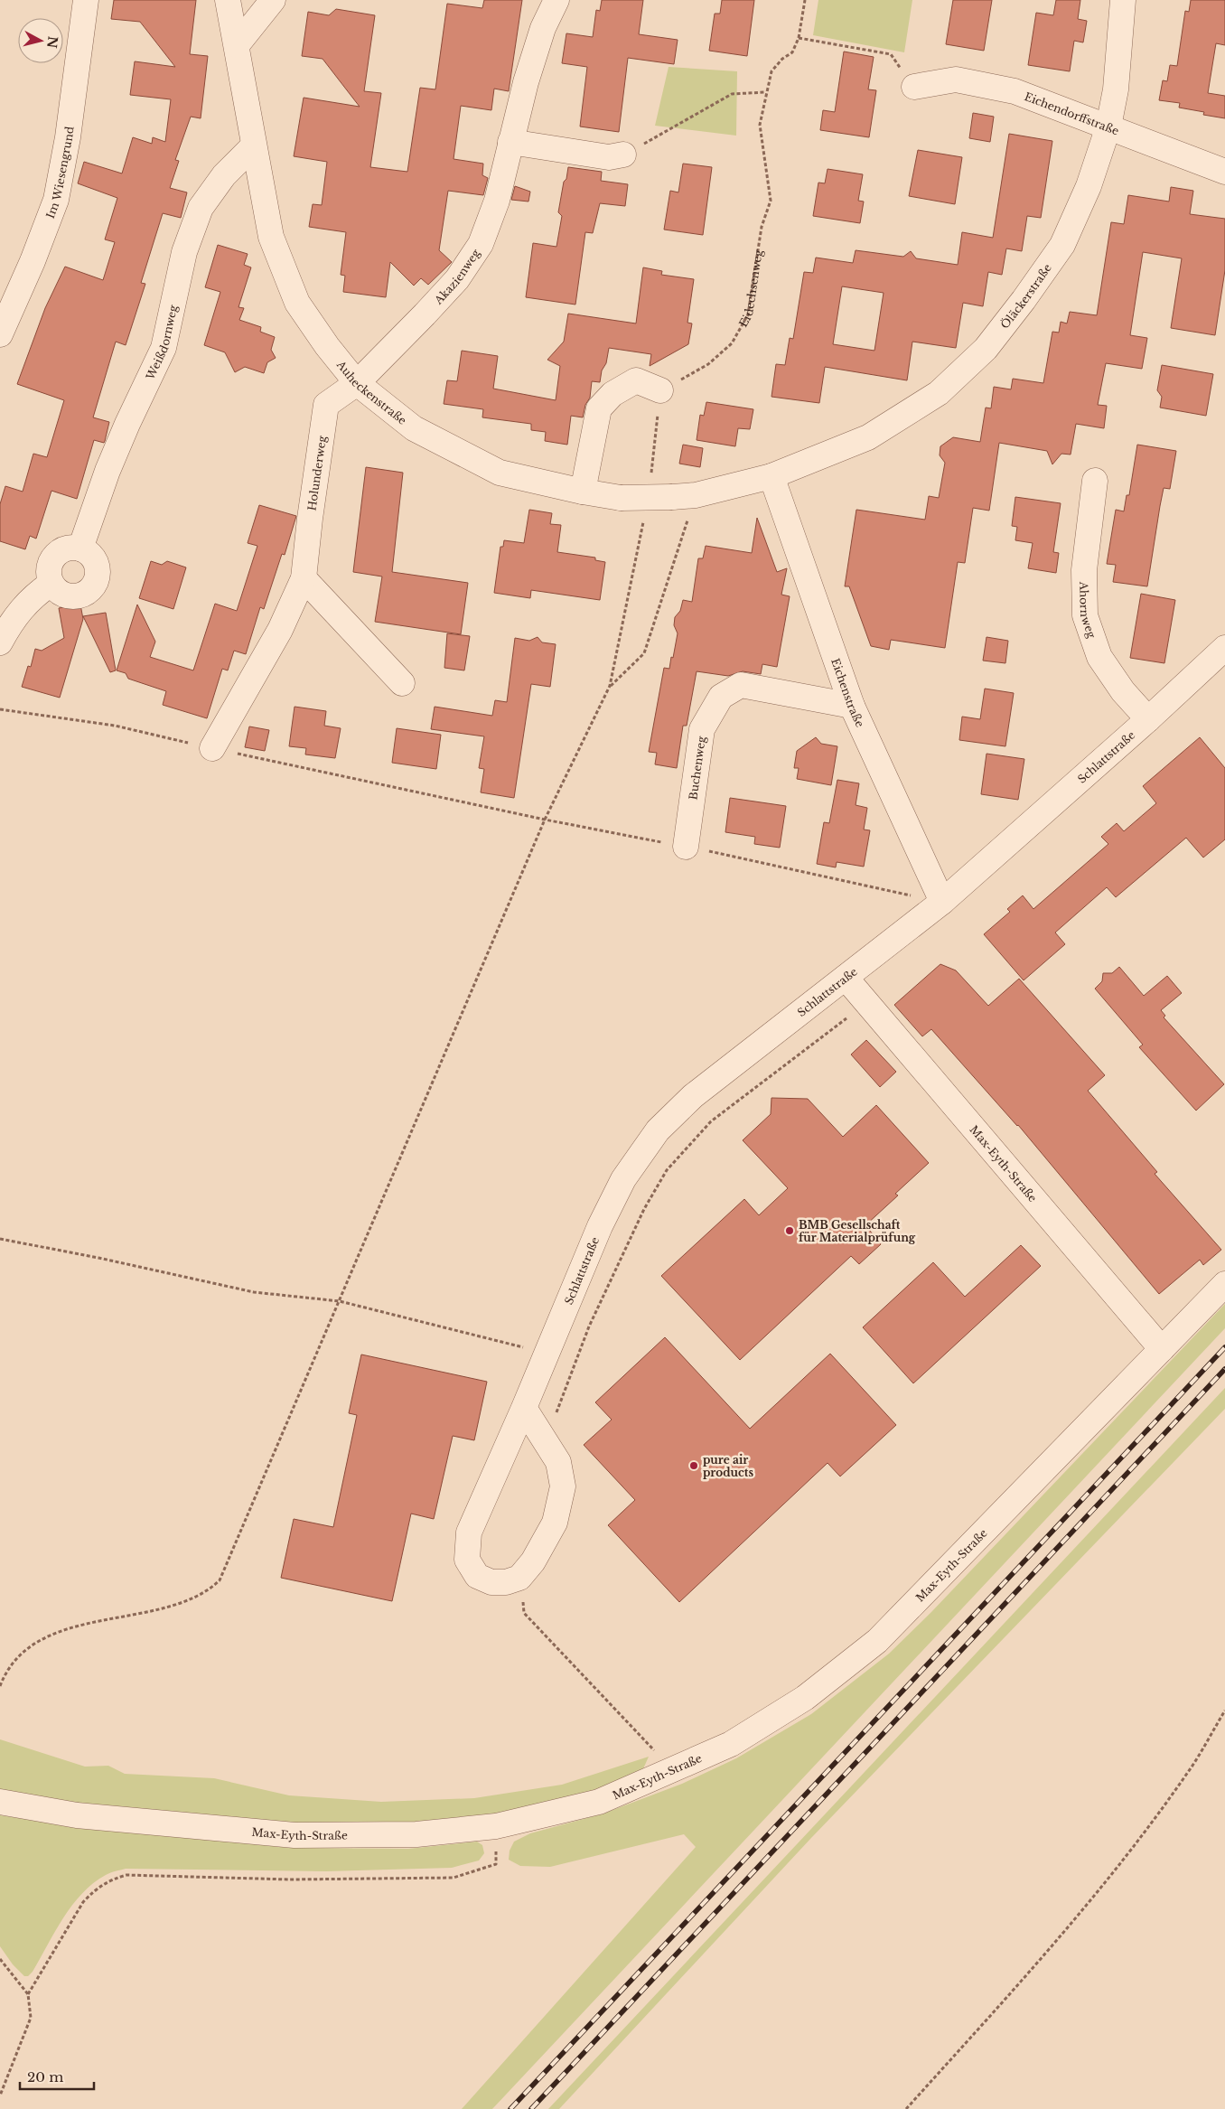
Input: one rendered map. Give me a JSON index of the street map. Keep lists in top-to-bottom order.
{
  "streets": {
    "street": [
      "Eichendorffstraße",
      "Im Wiesengrund",
      "Akazienweg",
      "Öläckerstraße",
      "Weißdornweg",
      "Auheckenstraße",
      "Holunderweg",
      "Ahornweg",
      "Eichenstraße",
      "Schlattstraße",
      "Buchenweg",
      "Max-Eyth-Straße"
    ],
    "path": ["Eidechsenweg"]
  },
  "crossings": [
    ["Eichendorffstraße", "Öläckerstraße"],
    ["Akazienweg", "Auheckenstraße"],
    ["Akazienweg", "Holunderweg"],
    ["Öläckerstraße", "Auheckenstraße"],
    ["Öläckerstraße", "Eichenstraße"],
    ["Weißdornweg", "Auheckenstraße"],
    ["Auheckenstraße", "Holunderweg"],
    ["Auheckenstraße", "Eichenstraße"],
    ["Ahornweg", "Schlattstraße"],
    ["Eichenstraße", "Schlattstraße"],
    ["Eichenstraße", "Buchenweg"],
    ["Schlattstraße", "Max-Eyth-Straße"]
  ],
  "places": ["BMB Gesellschaft für Materialprüfung", "pure air products"],
  "scale_bar": "20 m",
  "north": "right"
}
